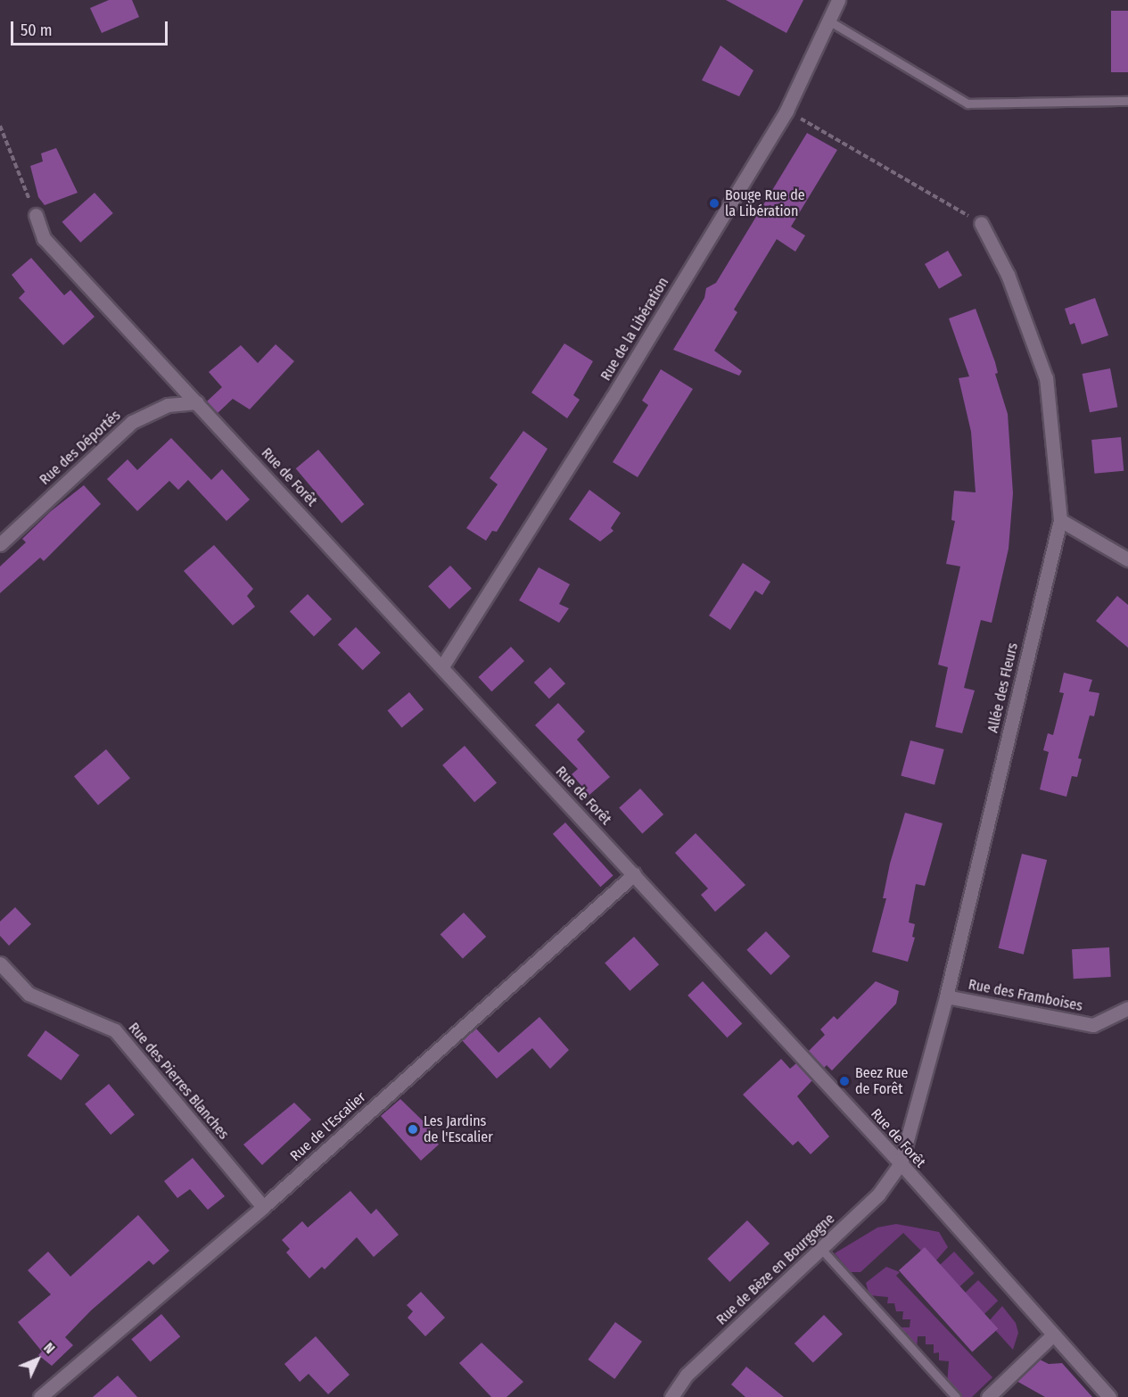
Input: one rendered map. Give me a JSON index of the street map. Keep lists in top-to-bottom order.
{
  "streets": {
    "street": [
      "Rue de la Libération",
      "Rue des Déportés",
      "Rue de Forêt",
      "Allée des Fleurs",
      "Rue des Framboises",
      "Rue des Pierres Blanches",
      "Rue de l'Escalier",
      "Rue de Bèze en Bourgogne"
    ]
  },
  "crossings": [
    ["Rue de la Libération", "Rue de Forêt"],
    ["Rue des Déportés", "Rue de Forêt"],
    ["Rue de Forêt", "Allée des Fleurs"],
    ["Rue de Forêt", "Rue de l'Escalier"],
    ["Rue de Forêt", "Rue de Bèze en Bourgogne"],
    ["Allée des Fleurs", "Rue des Framboises"],
    ["Allée des Fleurs", "Rue de Bèze en Bourgogne"],
    ["Rue des Pierres Blanches", "Rue de l'Escalier"]
  ],
  "places": ["Bouge Rue de la Libération", "Beez Rue de Forêt", "Les Jardins de l'Escalier"],
  "scale_bar": "50 m",
  "north": "top right"
}
